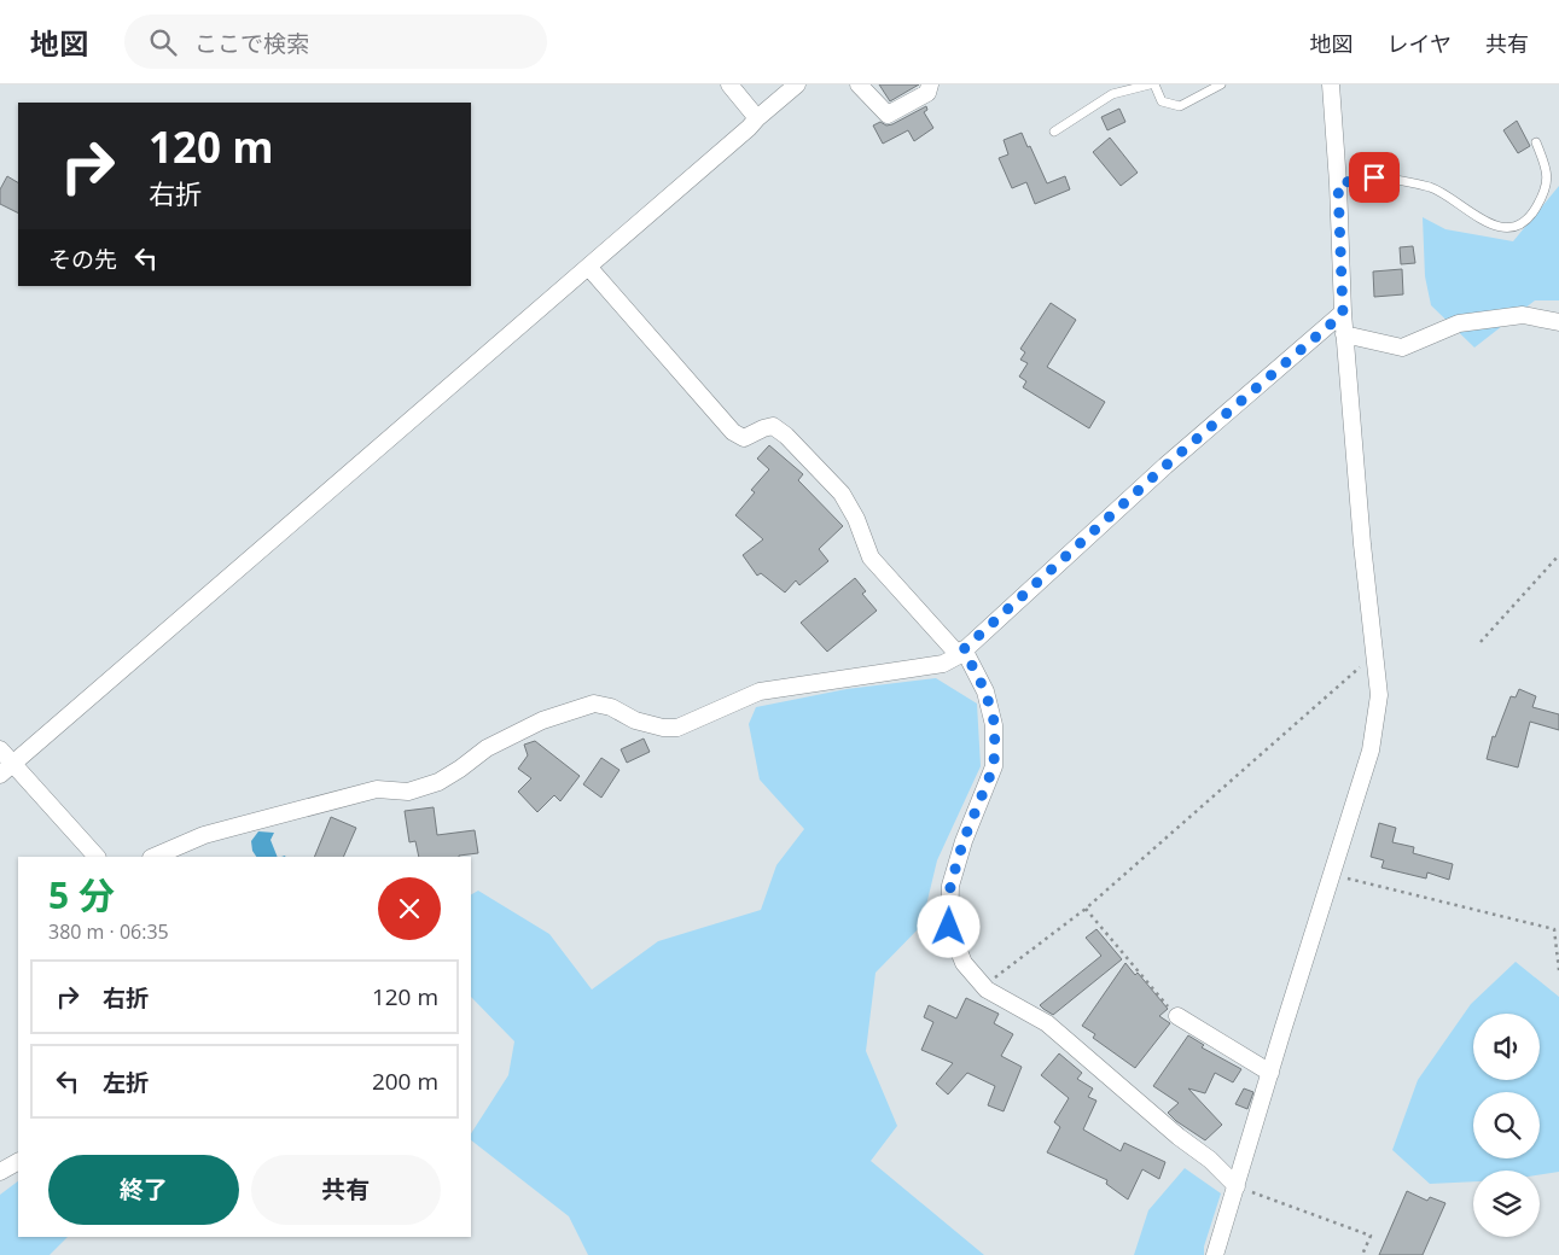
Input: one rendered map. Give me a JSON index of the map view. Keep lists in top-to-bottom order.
{
  "page": {
    "header": "地図",
    "search": "ここで検索",
    "nav": ["地図", "レイヤ", "共有"],
    "turn": ["120 m", "右折"],
    "then": "その先",
    "heading": ["5 分", "380 m · 06:35"],
    "list": [
      {
        "name": "右折",
        "value": "120 m"
      },
      {
        "name": "左折",
        "value": "200 m"
      }
    ],
    "buttons": ["終了", "共有"]
  }
}
